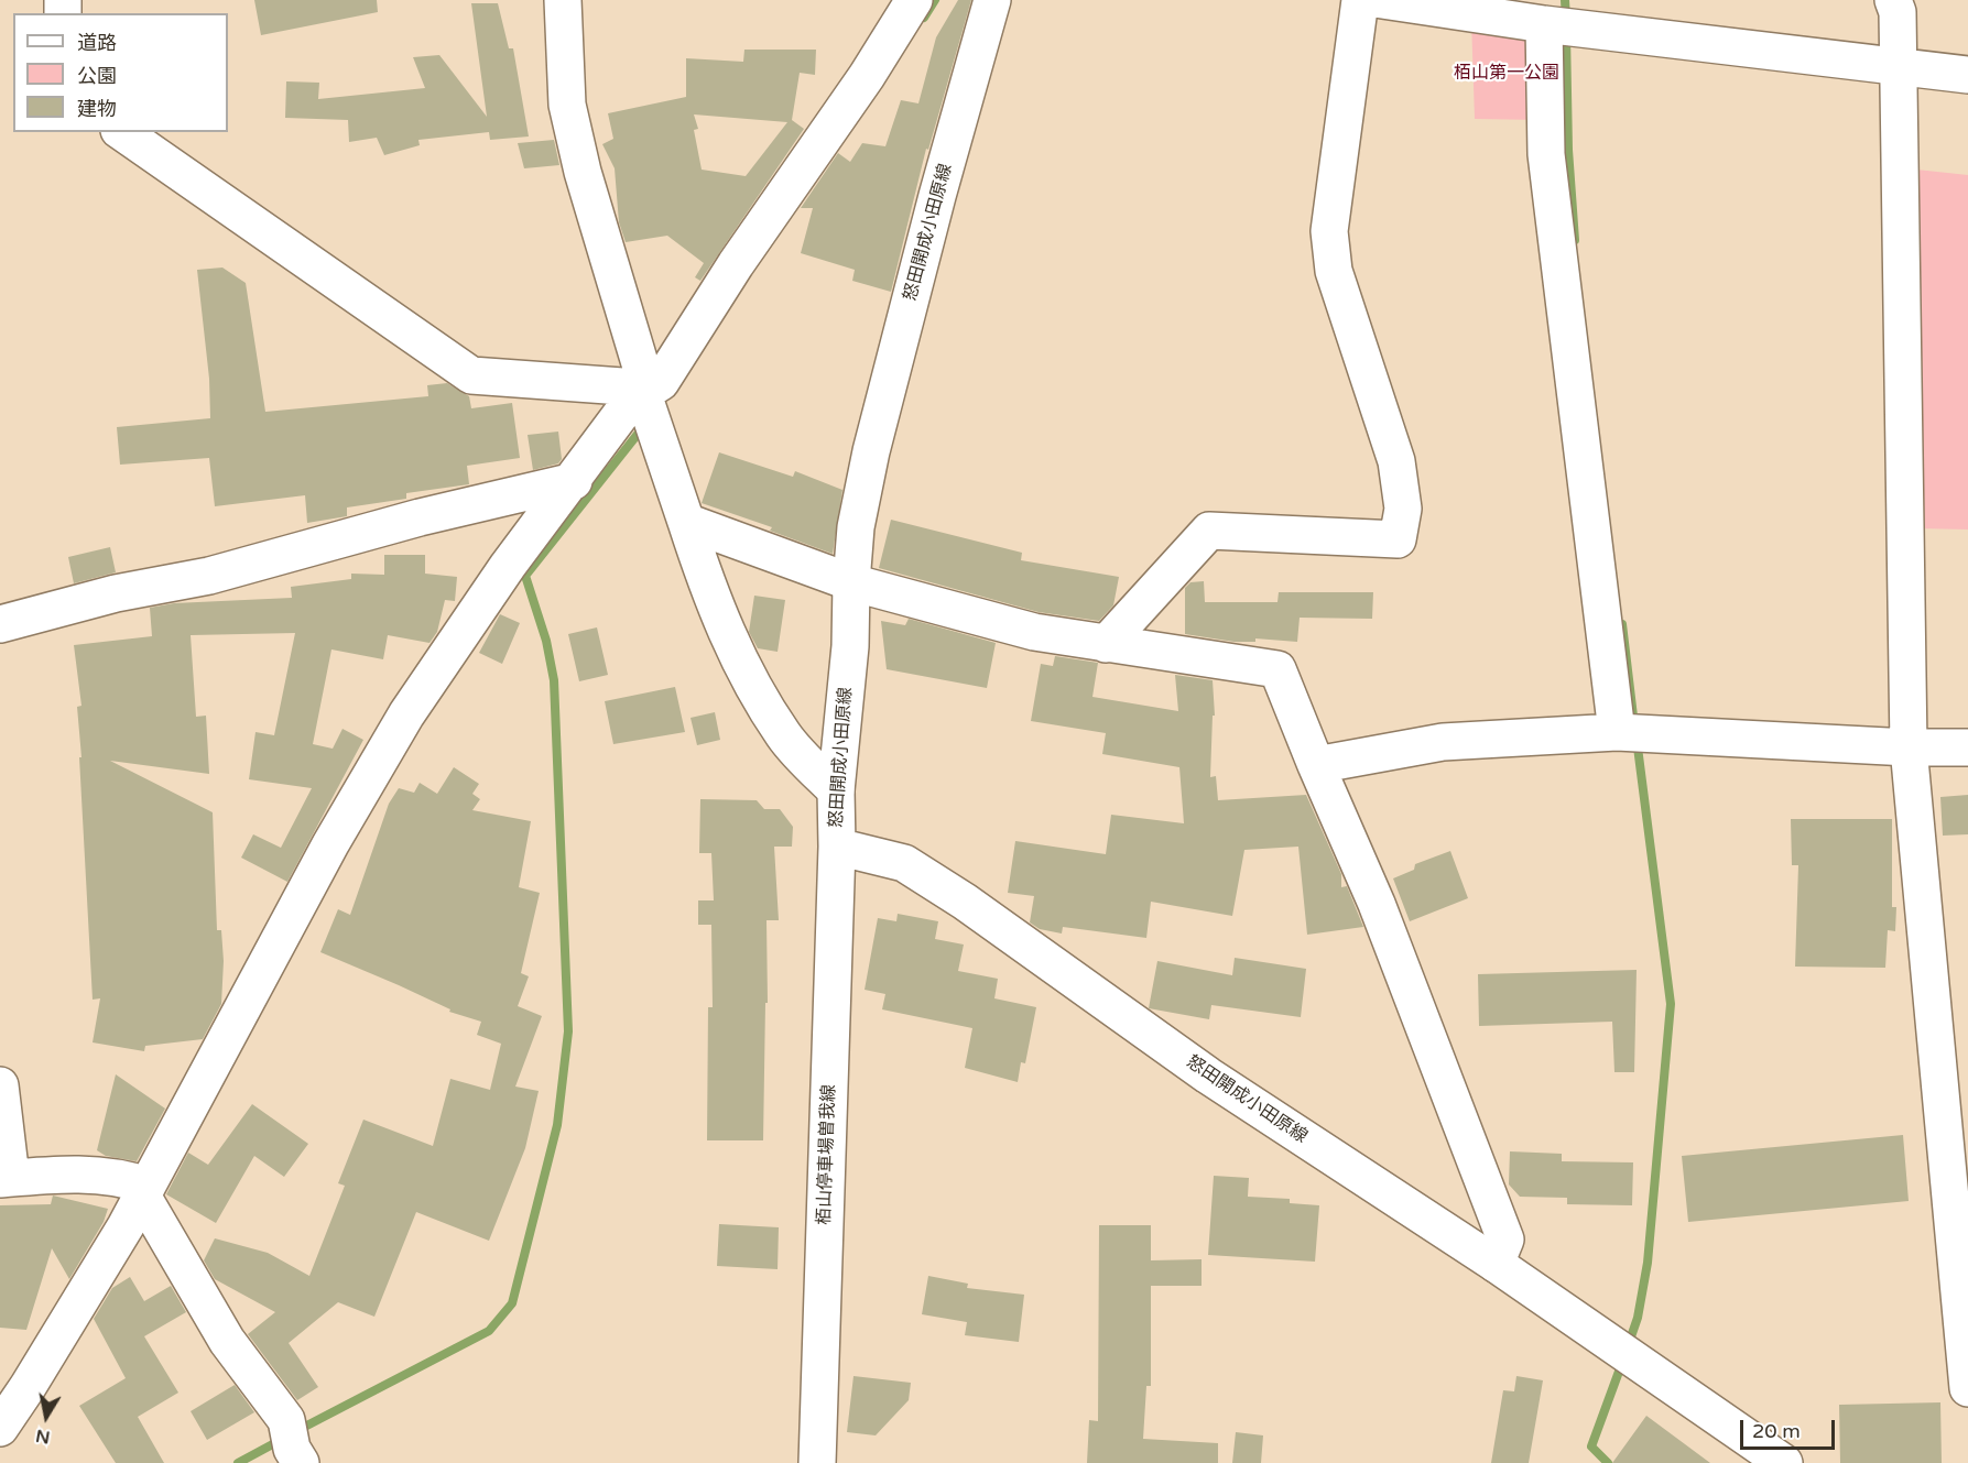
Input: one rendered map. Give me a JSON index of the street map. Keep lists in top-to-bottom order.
{
  "streets": {
    "street": ["怒田開成小田原線", "栢山停車場曽我線"]
  },
  "crossings": [
    ["怒田開成小田原線", "栢山停車場曽我線"]
  ],
  "parks": ["栢山第一公園"],
  "legend": ["道路", "公園", "建物"],
  "scale_bar": "20 m",
  "north": "bottom"
}
